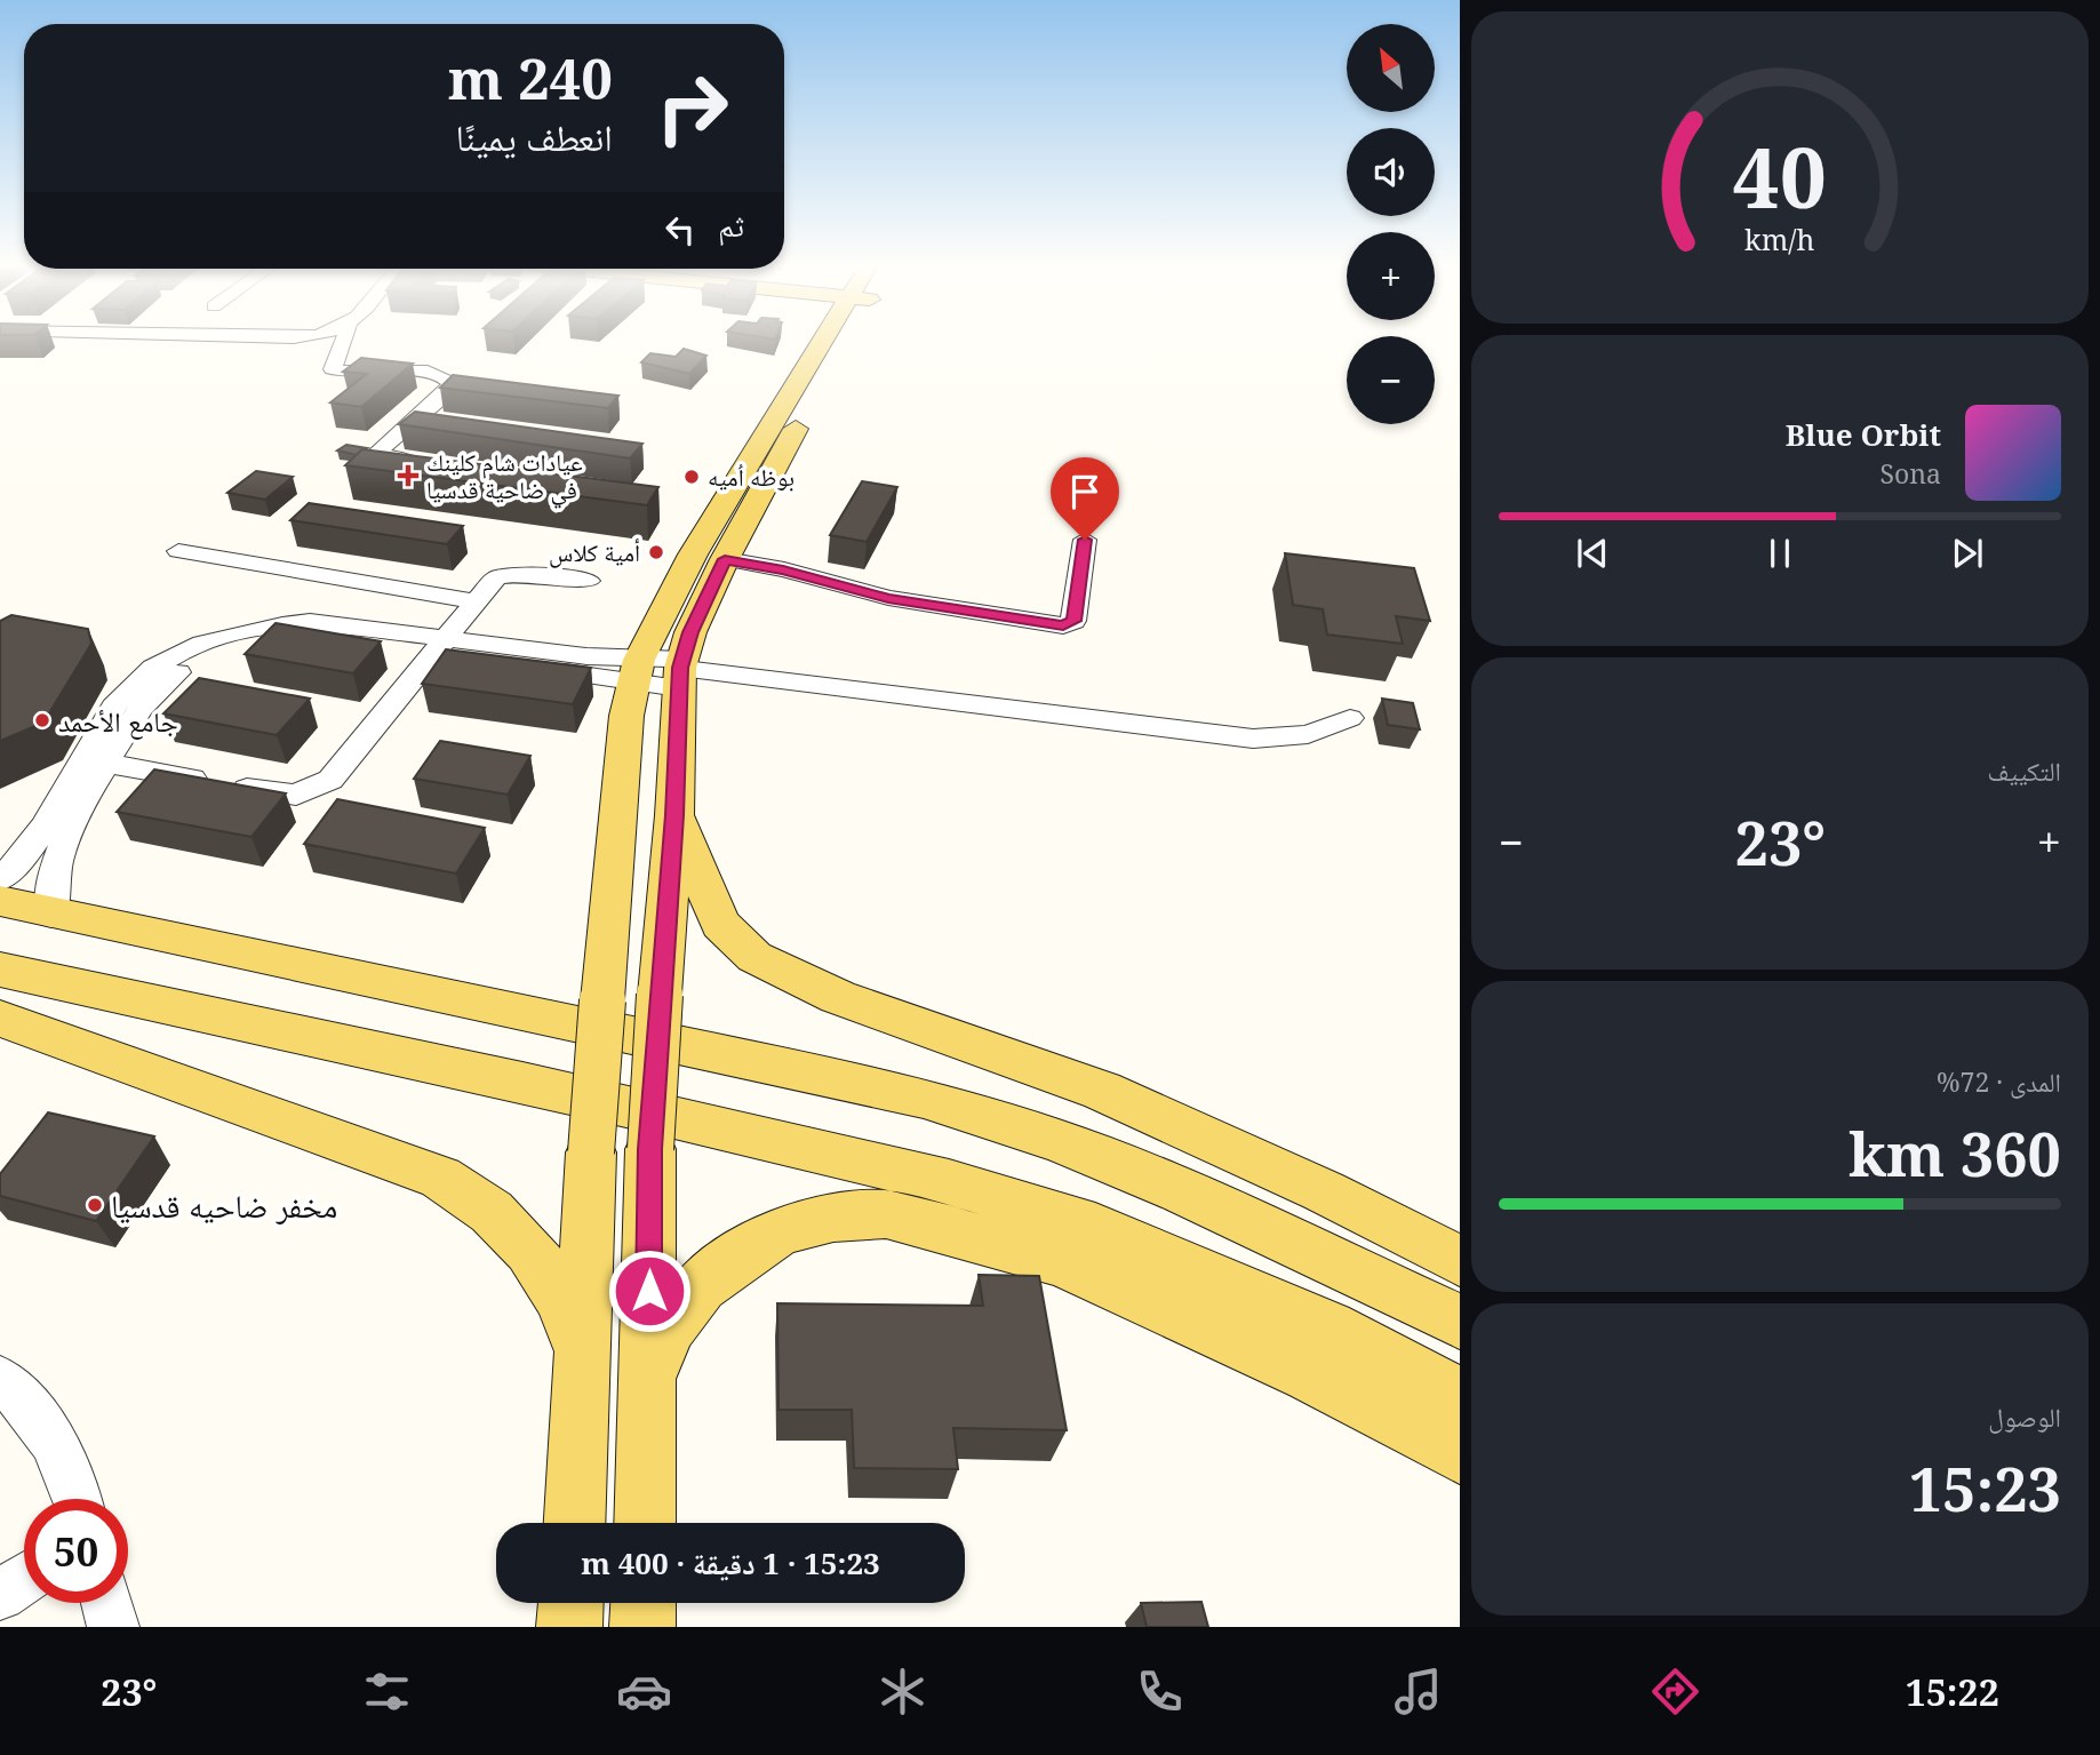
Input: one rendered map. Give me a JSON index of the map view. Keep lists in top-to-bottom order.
{
  "places": {
    "health": ["عيادات شام كلينك في ضاحية قدسيا"],
    "other": [
      "بوظه اُميه",
      "أمية كلاس",
      "جامع الأحمد",
      "مخفر ضاحيه قدسيا"
    ]
  },
  "north": "top left",
  "page": {
    "map_buttons": ["+", "−"],
    "turn": ["240 m", "انعطف يمينًا"],
    "then": "ثم",
    "song": ["Blue Orbit", "Sona"],
    "tile": [
      "التكييف",
      ["المدى · 72%", "360 km"],
      ["الوصول", "15:23"]
    ],
    "heat": ["−", "23°", "+"],
    "limit": "50",
    "trip": "15:23 · 1 دقيقة · 400 m",
    "tabs": ["15:22", "23°"],
    "gauge": ["40", "km/h"]
  }
}
